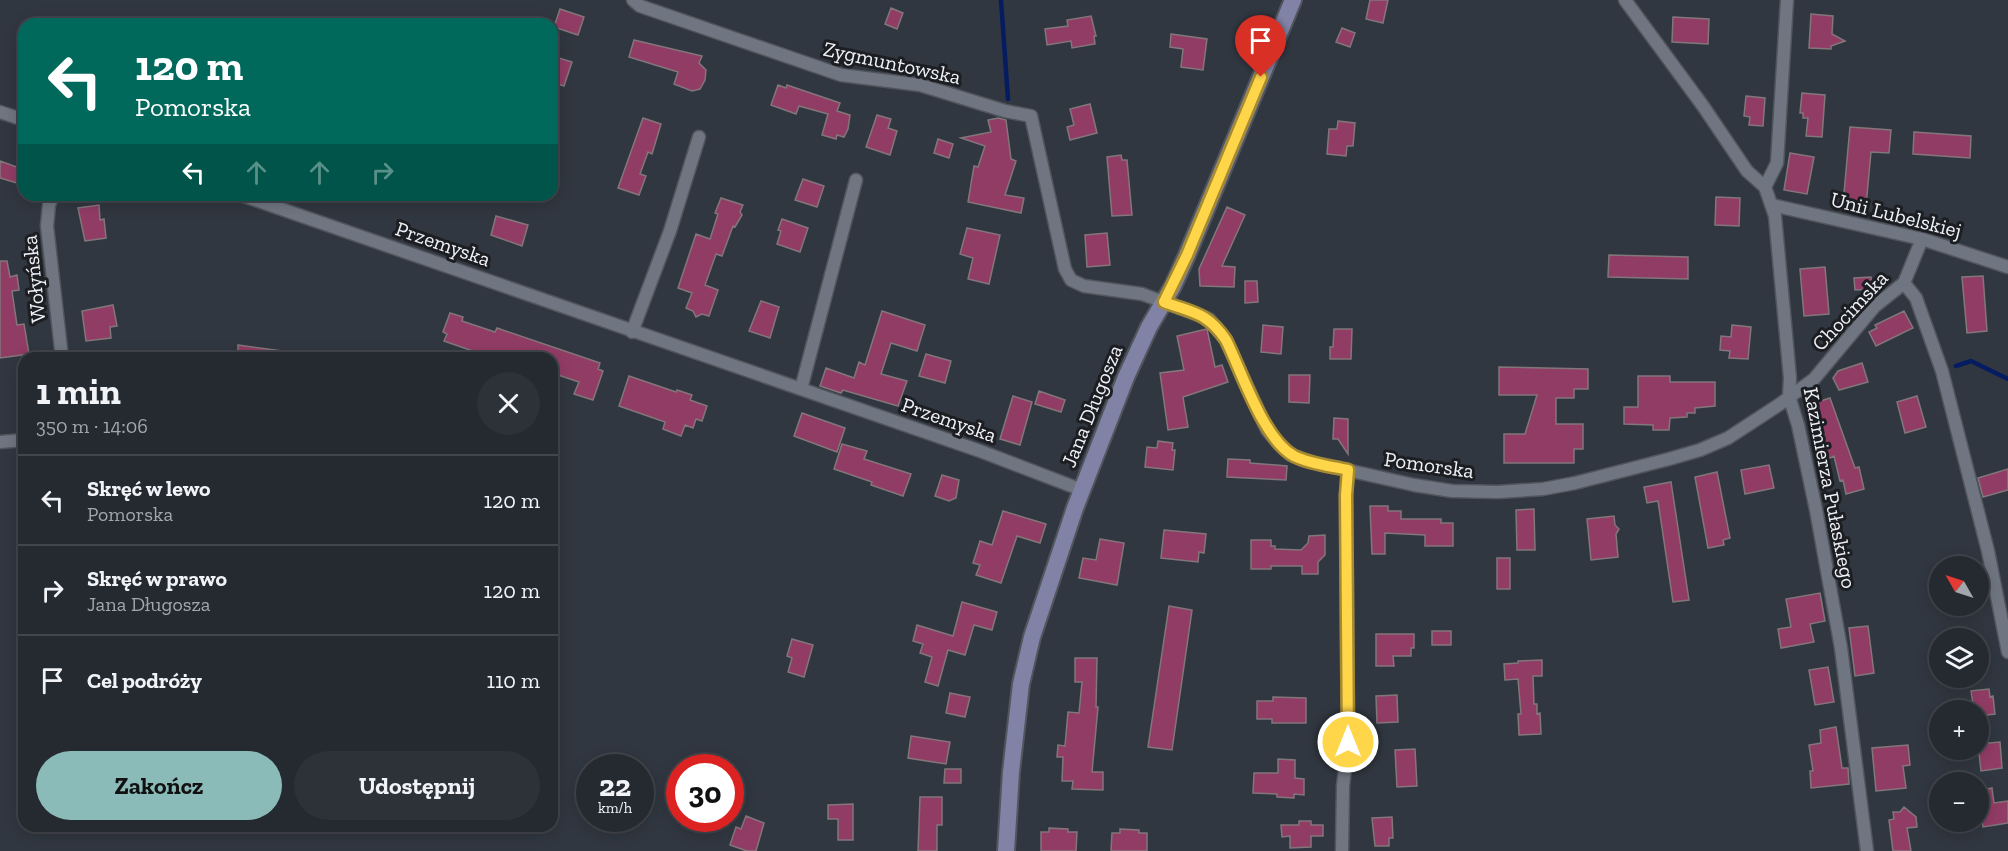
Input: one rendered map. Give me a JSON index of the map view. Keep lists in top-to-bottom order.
{
  "streets": {
    "street": [
      "Zygmuntowska",
      "Unii Lubelskiej",
      "Przemyska",
      "Wołyńska",
      "Chocimska",
      "Jana Długosza",
      "Pomorska",
      "Kazimierza Pułaskiego"
    ]
  },
  "crossings": [
    ["Zygmuntowska", "Jana Długosza"],
    ["Zygmuntowska", "Pomorska"],
    ["Unii Lubelskiej", "Chocimska"],
    ["Unii Lubelskiej", "Kazimierza Pułaskiego"],
    ["Przemyska", "Jana Długosza"],
    ["Chocimska", "Pomorska"],
    ["Chocimska", "Kazimierza Pułaskiego"],
    ["Jana Długosza", "Pomorska"],
    ["Pomorska", "Kazimierza Pułaskiego"]
  ],
  "north": "top left",
  "page": {
    "turn": ["120 m", "Pomorska"],
    "heading": ["1 min", "350 m · 14:06"],
    "list": [
      {
        "name": "Skręć w lewo",
        "note": "Pomorska",
        "value": "120 m"
      },
      {
        "name": "Skręć w prawo",
        "note": "Jana Długosza",
        "value": "120 m"
      },
      {
        "name": "Cel podróży",
        "value": "110 m"
      }
    ],
    "map_buttons": ["+", "−"],
    "buttons": ["Zakończ", "Udostępnij"],
    "speed": "22 km/h",
    "limit": "30"
  }
}
